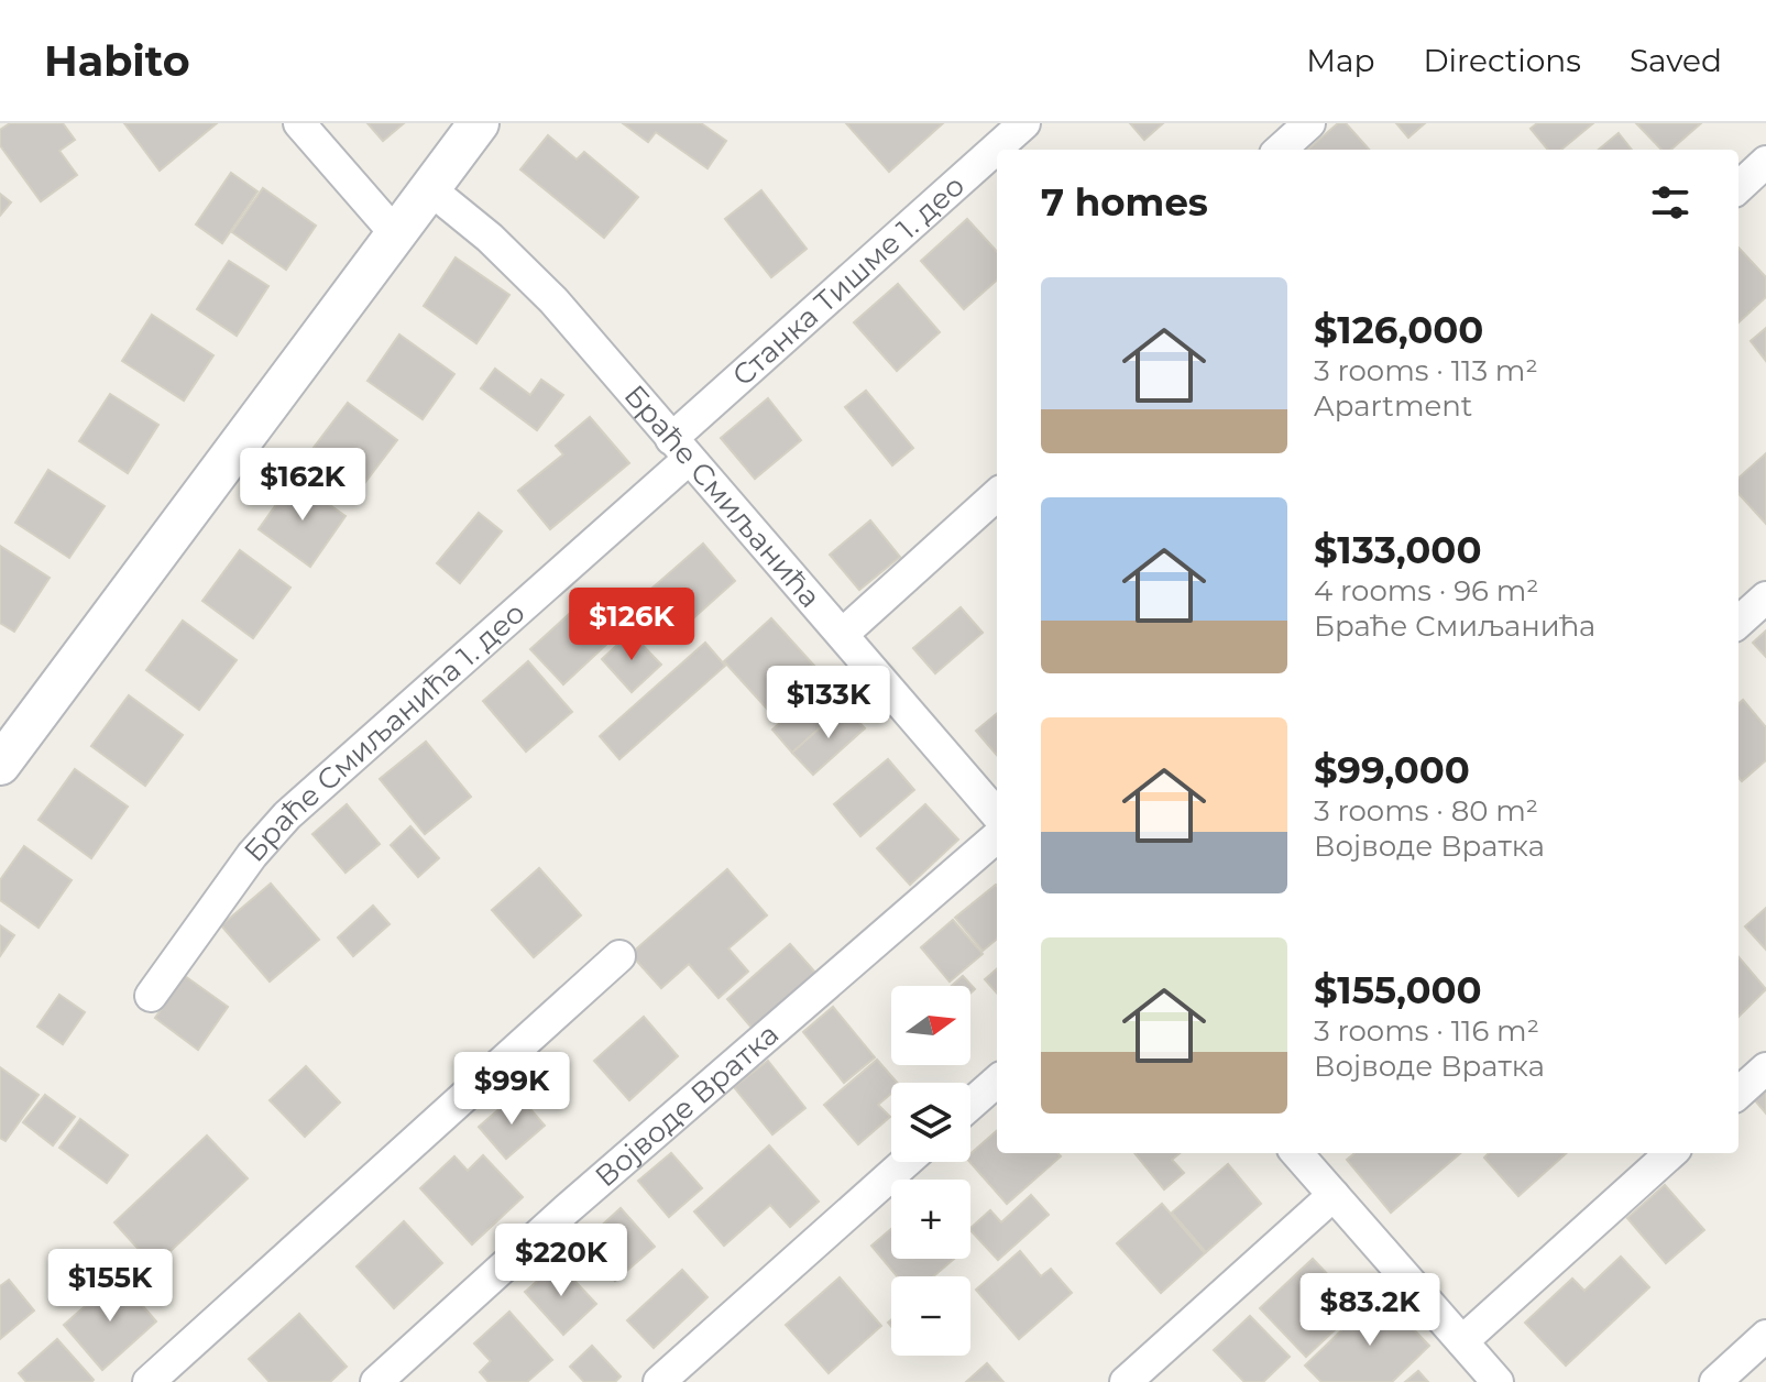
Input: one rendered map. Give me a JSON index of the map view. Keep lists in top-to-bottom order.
{
  "streets": {
    "street": [
      "Станка Тишме 1. део",
      "Браће Смиљанића",
      "Браће Смиљанића 1. део",
      "Војводе Вратка"
    ]
  },
  "crossings": [
    ["Станка Тишме 1. део", "Браће Смиљанића"],
    ["Станка Тишме 1. део", "Браће Смиљанића 1. део"],
    ["Браће Смиљанића", "Браће Смиљанића 1. део"]
  ],
  "north": "right",
  "page": {
    "header": "Habito",
    "nav": ["Map", "Directions", "Saved"],
    "heading": "7 homes",
    "list": [
      {
        "name": "$126,000",
        "note": "3 rooms · 113 m² · Apartment"
      },
      {
        "name": "$133,000",
        "note": "4 rooms · 96 m² · Браће Смиљанића"
      },
      {
        "name": "$99,000",
        "note": "3 rooms · 80 m² · Војводе Вратка"
      },
      {
        "name": "$155,000",
        "note": "3 rooms · 116 m² · Војводе Вратка"
      }
    ],
    "price": [
      "$162K",
      "$126K",
      "$133K",
      "$99K",
      "$220K",
      "$155K",
      "$83.2K"
    ],
    "map_buttons": ["+", "−"]
  }
}
